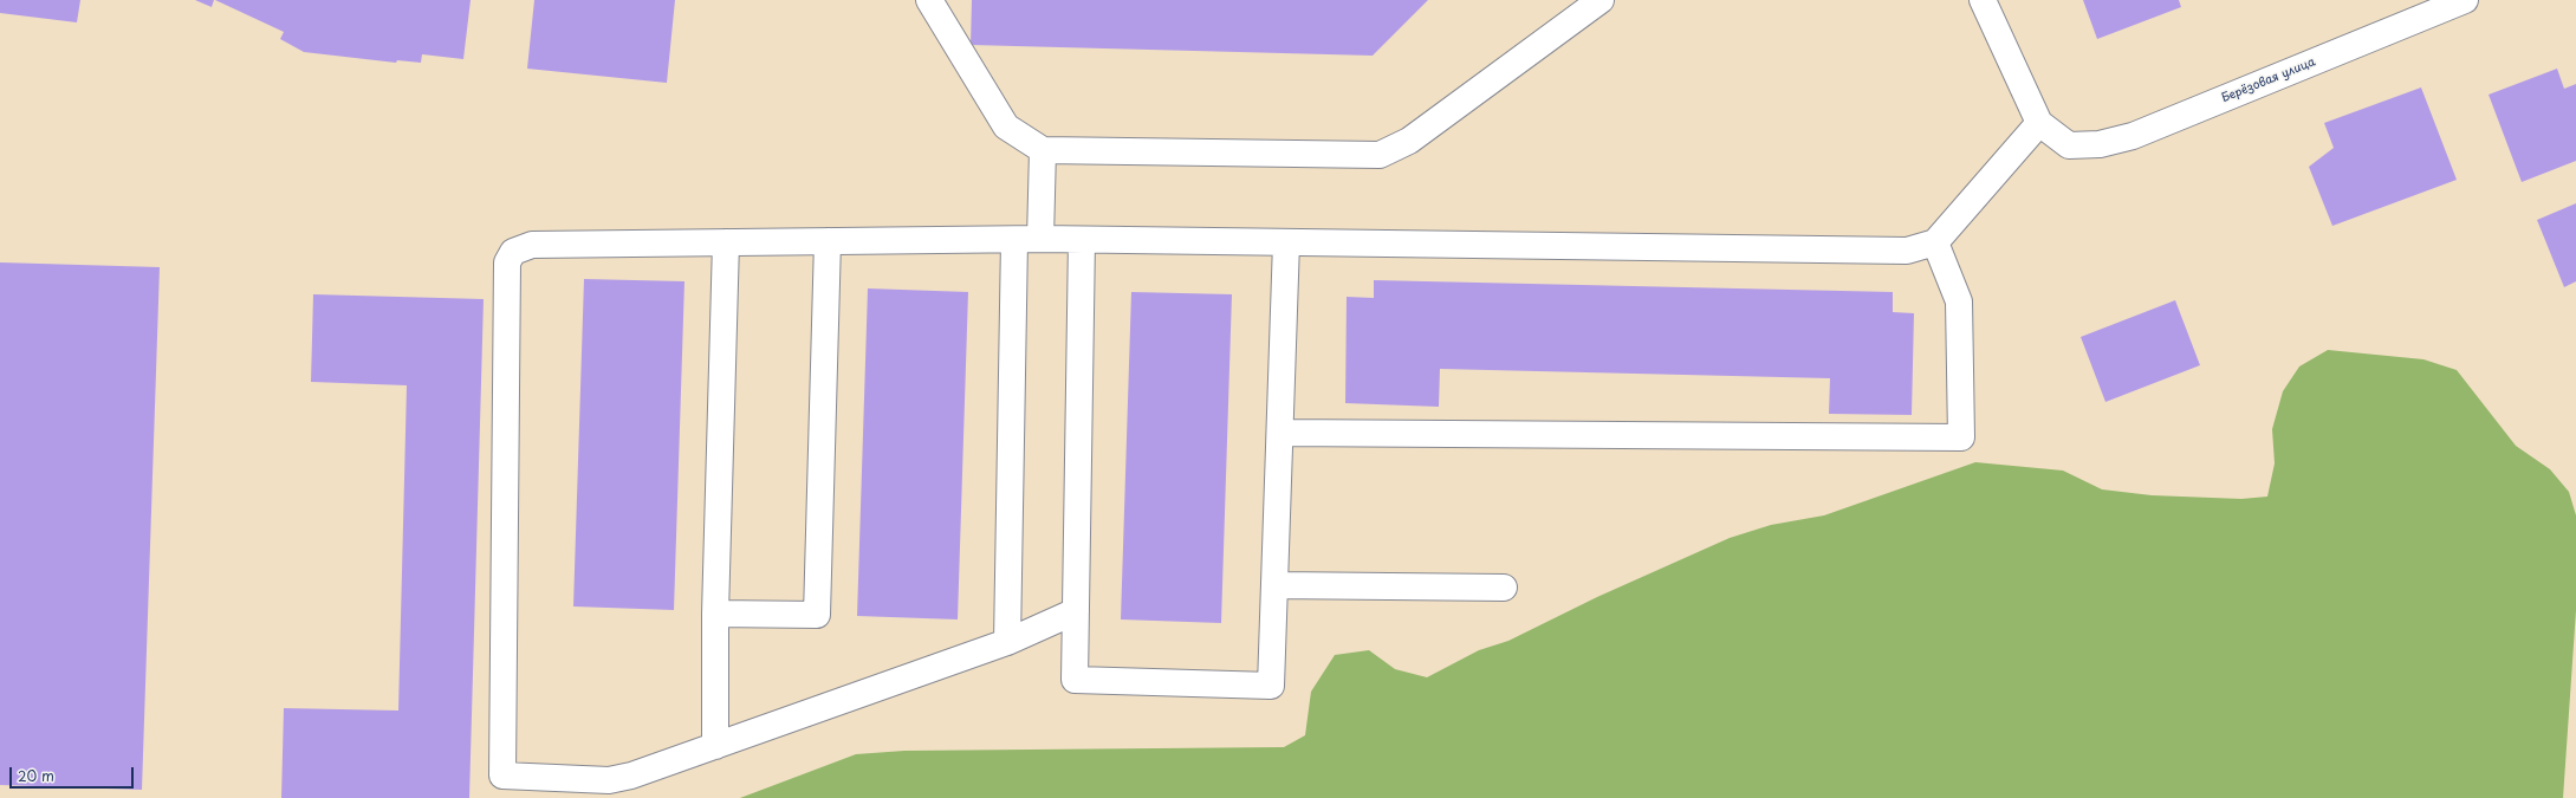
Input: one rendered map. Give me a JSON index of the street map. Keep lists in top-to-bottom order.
{
  "streets": {
    "street": ["Берёзовая улица"]
  },
  "scale_bar": "20 m"
}
